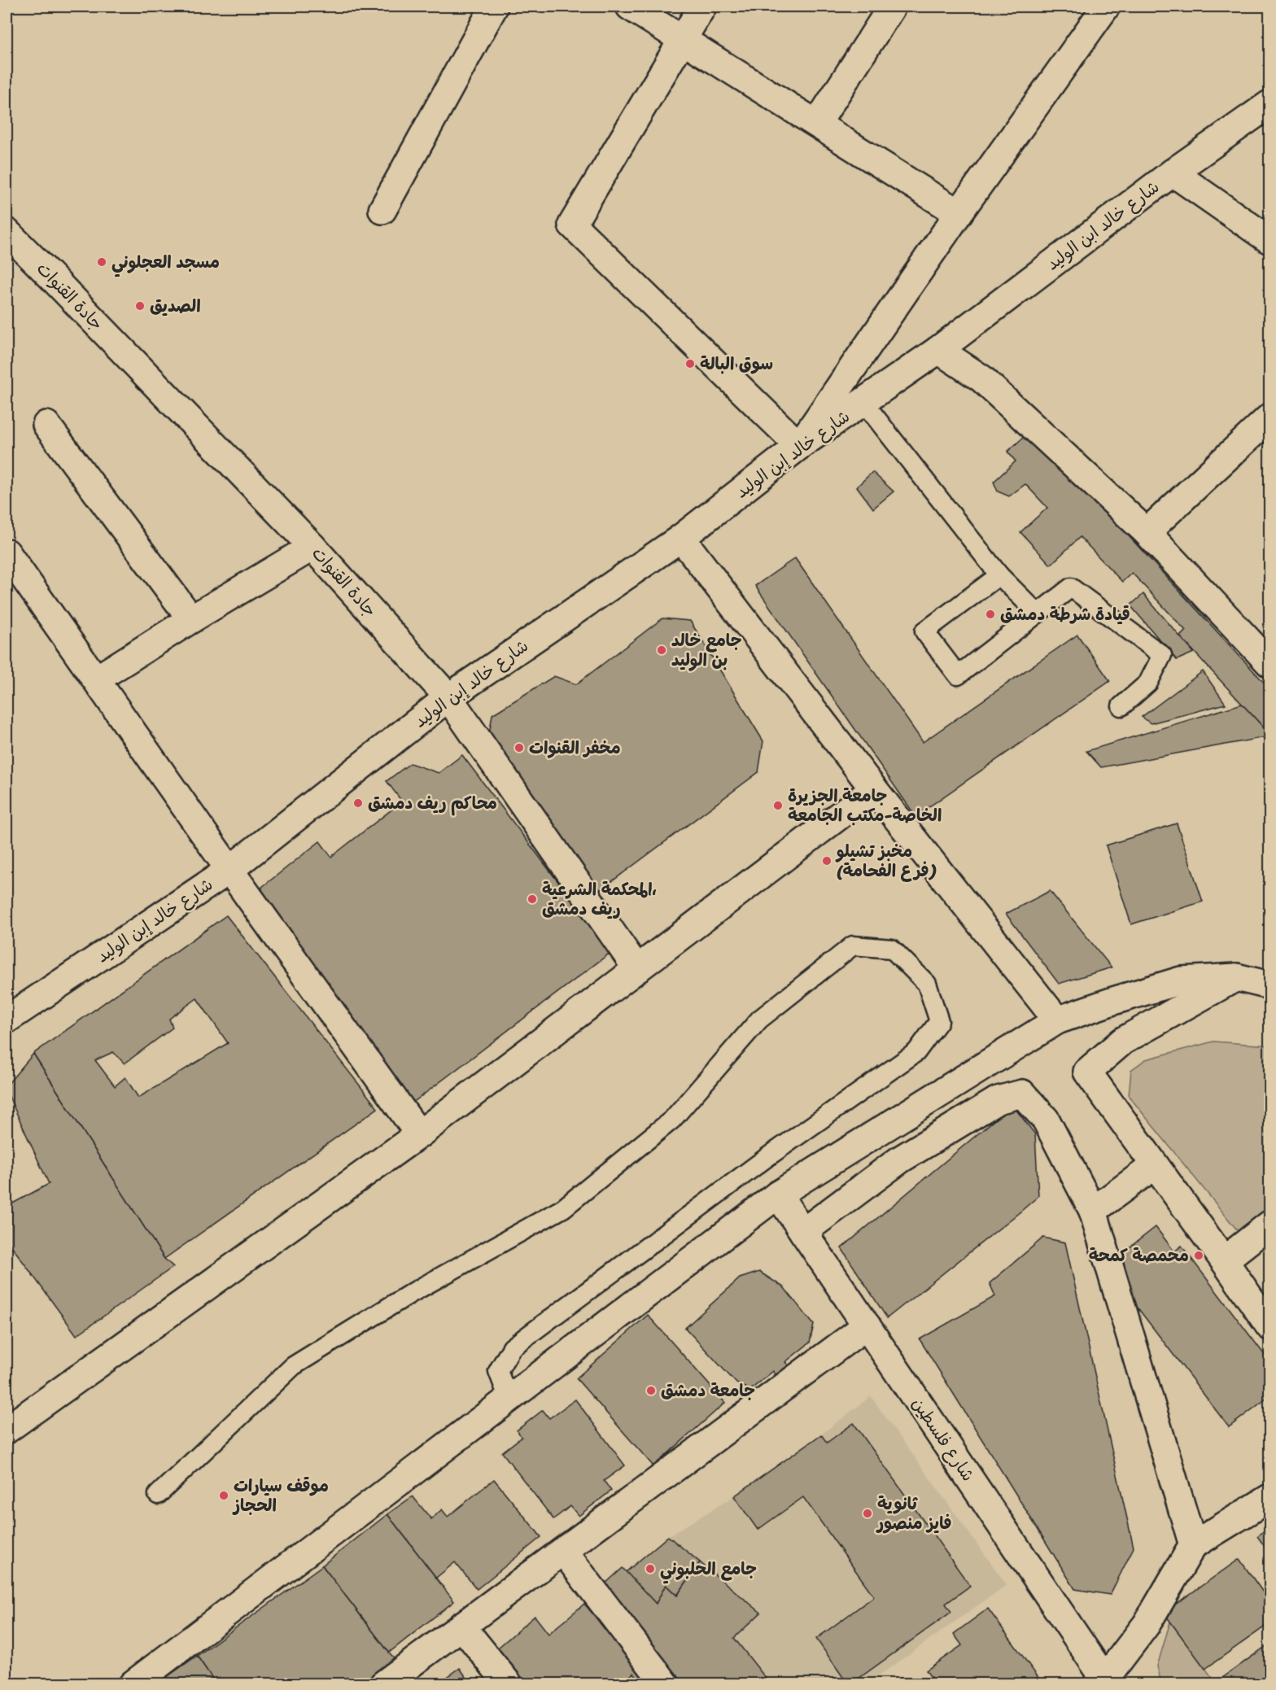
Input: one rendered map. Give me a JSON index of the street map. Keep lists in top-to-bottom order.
{
  "streets": {
    "main road": [
      "شارع خالد ابن الوليد",
      "جادة القنوات",
      "شارع خالد إبن الوليد",
      "شارع فلسطين"
    ]
  },
  "crossings": [
    ["شارع خالد ابن الوليد", "شارع خالد إبن الوليد"],
    ["جادة القنوات", "شارع خالد إبن الوليد"]
  ],
  "places": [
    "مسجد العجلوني",
    "الصديق",
    "سوق البالة",
    "قيادة شرطة دمشق",
    "جامع خالد بن الوليد",
    "مخفر القنوات",
    "محاكم ريف دمشق",
    "جامعة الجزيرة الخاصة-مكتب الجامعة",
    "مخبز تشيلو (فرع الفحامة)",
    "المحكمة الشرعية، ريف دمشق",
    "محمصة كمحة",
    "جامعة دمشق",
    "موقف سيارات الحجاز",
    "ثانوية فايز منصور",
    "جامع الحلبوني"
  ]
}
